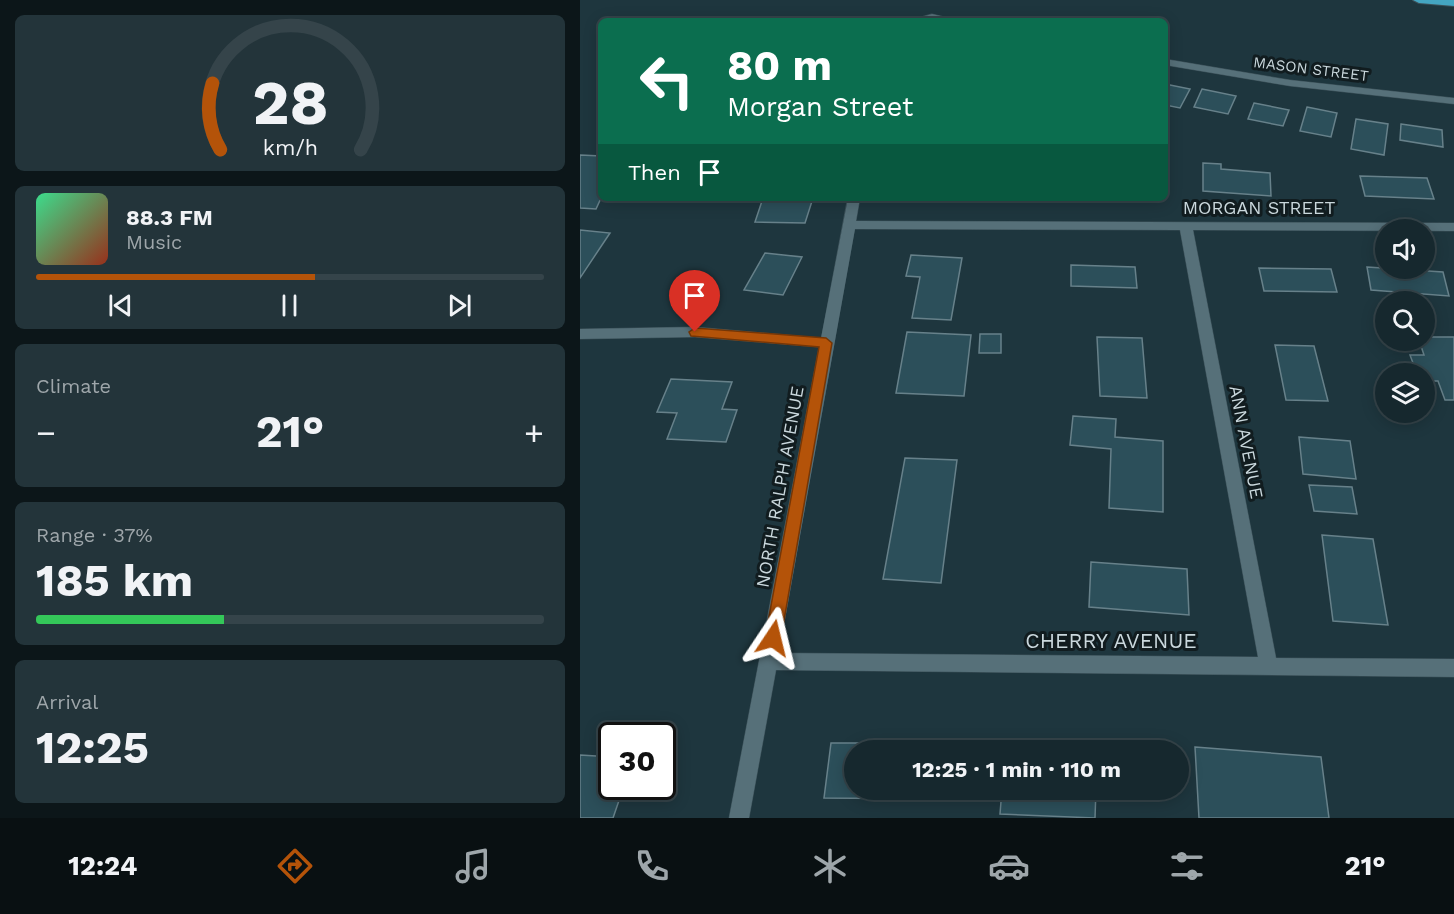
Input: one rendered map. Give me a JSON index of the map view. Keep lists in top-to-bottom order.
{
  "streets": {
    "street": [
      "MASON STREET",
      "MORGAN STREET",
      "ANN AVENUE",
      "NORTH RALPH AVENUE",
      "CHERRY AVENUE"
    ]
  },
  "crossings": [
    ["MORGAN STREET", "ANN AVENUE"],
    ["MORGAN STREET", "NORTH RALPH AVENUE"],
    ["ANN AVENUE", "CHERRY AVENUE"],
    ["NORTH RALPH AVENUE", "CHERRY AVENUE"]
  ],
  "page": {
    "turn": ["80 m", "Morgan Street"],
    "then": "Then",
    "song": ["88.3 FM", "Music"],
    "tile": [
      "Climate",
      ["Range · 37%", "185 km"],
      ["Arrival", "12:25"]
    ],
    "heat": ["−", "21°", "+"],
    "limit": "30",
    "trip": "12:25 · 1 min · 110 m",
    "tabs": ["12:24", "21°"],
    "gauge": ["28", "km/h"]
  }
}
